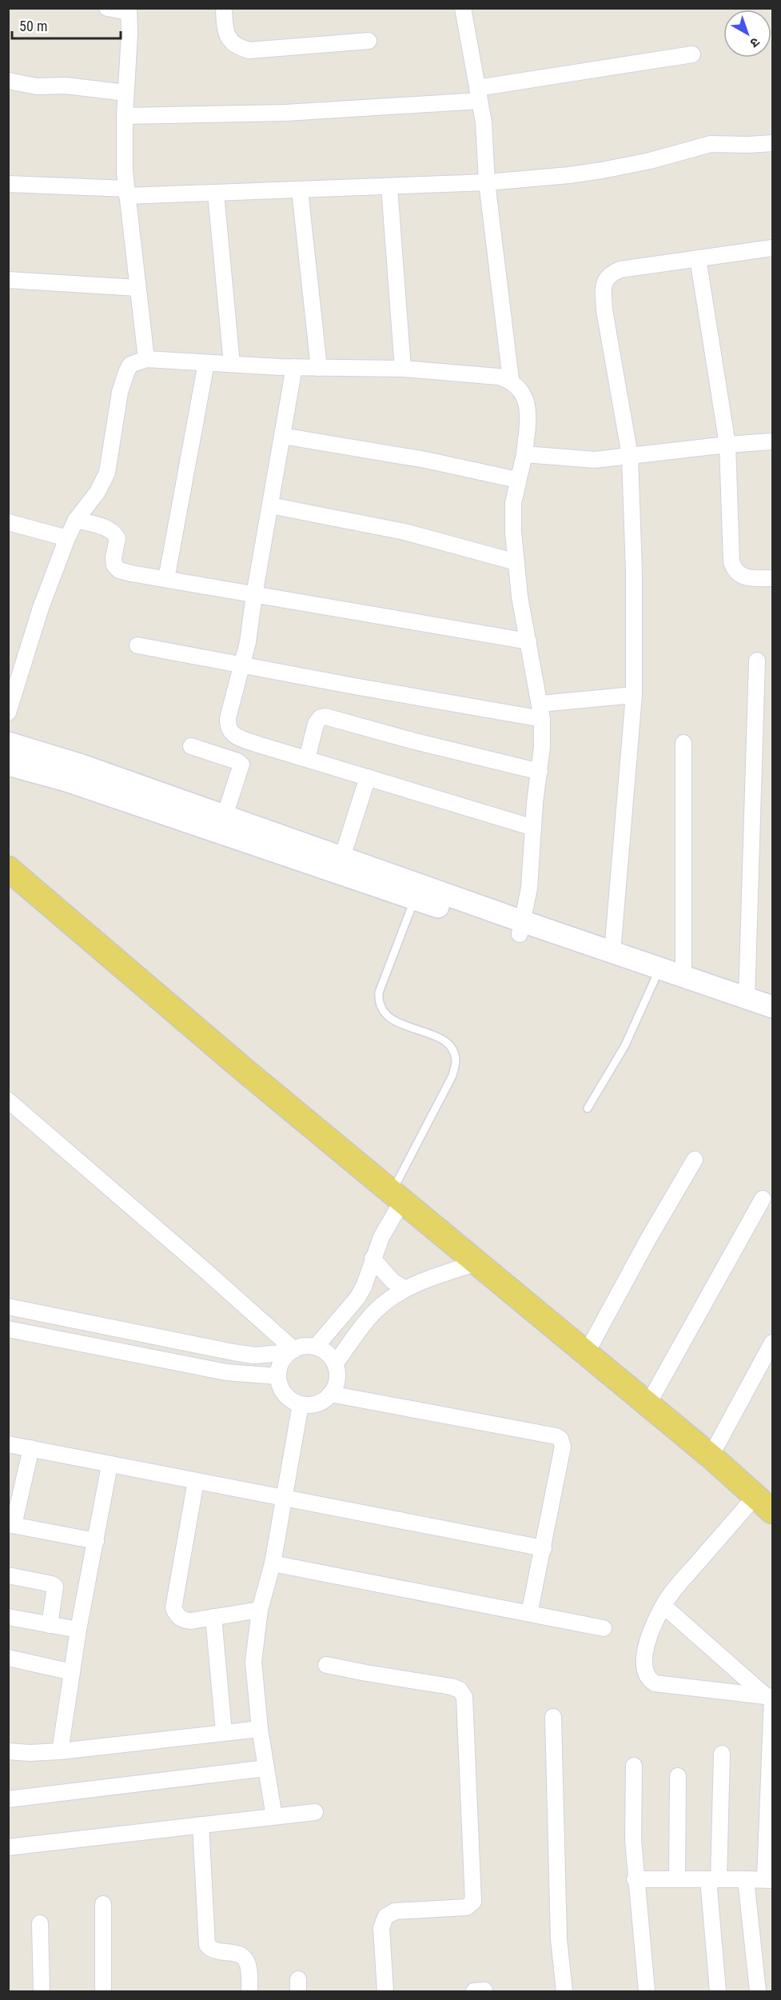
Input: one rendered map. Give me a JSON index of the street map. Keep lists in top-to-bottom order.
{
  "scale_bar": "50 m",
  "north": "bottom right"
}
